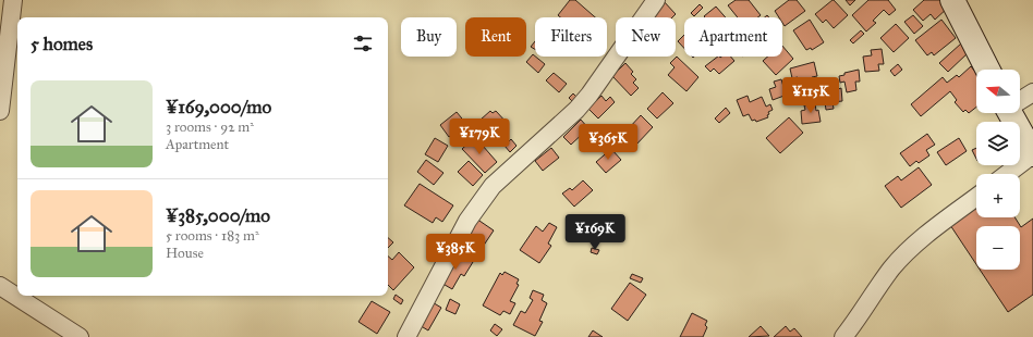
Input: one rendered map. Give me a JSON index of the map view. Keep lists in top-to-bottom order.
{
  "north": "left",
  "page": {
    "chip": [
      "Buy",
      "Rent",
      "Filters",
      "New",
      "Apartment"
    ],
    "heading": "5 homes",
    "map_buttons": ["+", "−"],
    "list": [
      {
        "name": "¥169,000/mo",
        "note": "3 rooms · 92 m² · Apartment"
      },
      {
        "name": "¥385,000/mo",
        "note": "5 rooms · 183 m² · House"
      }
    ],
    "price": [
      "¥115K",
      "¥179K",
      "¥365K",
      "¥169K",
      "¥385K"
    ]
  }
}
